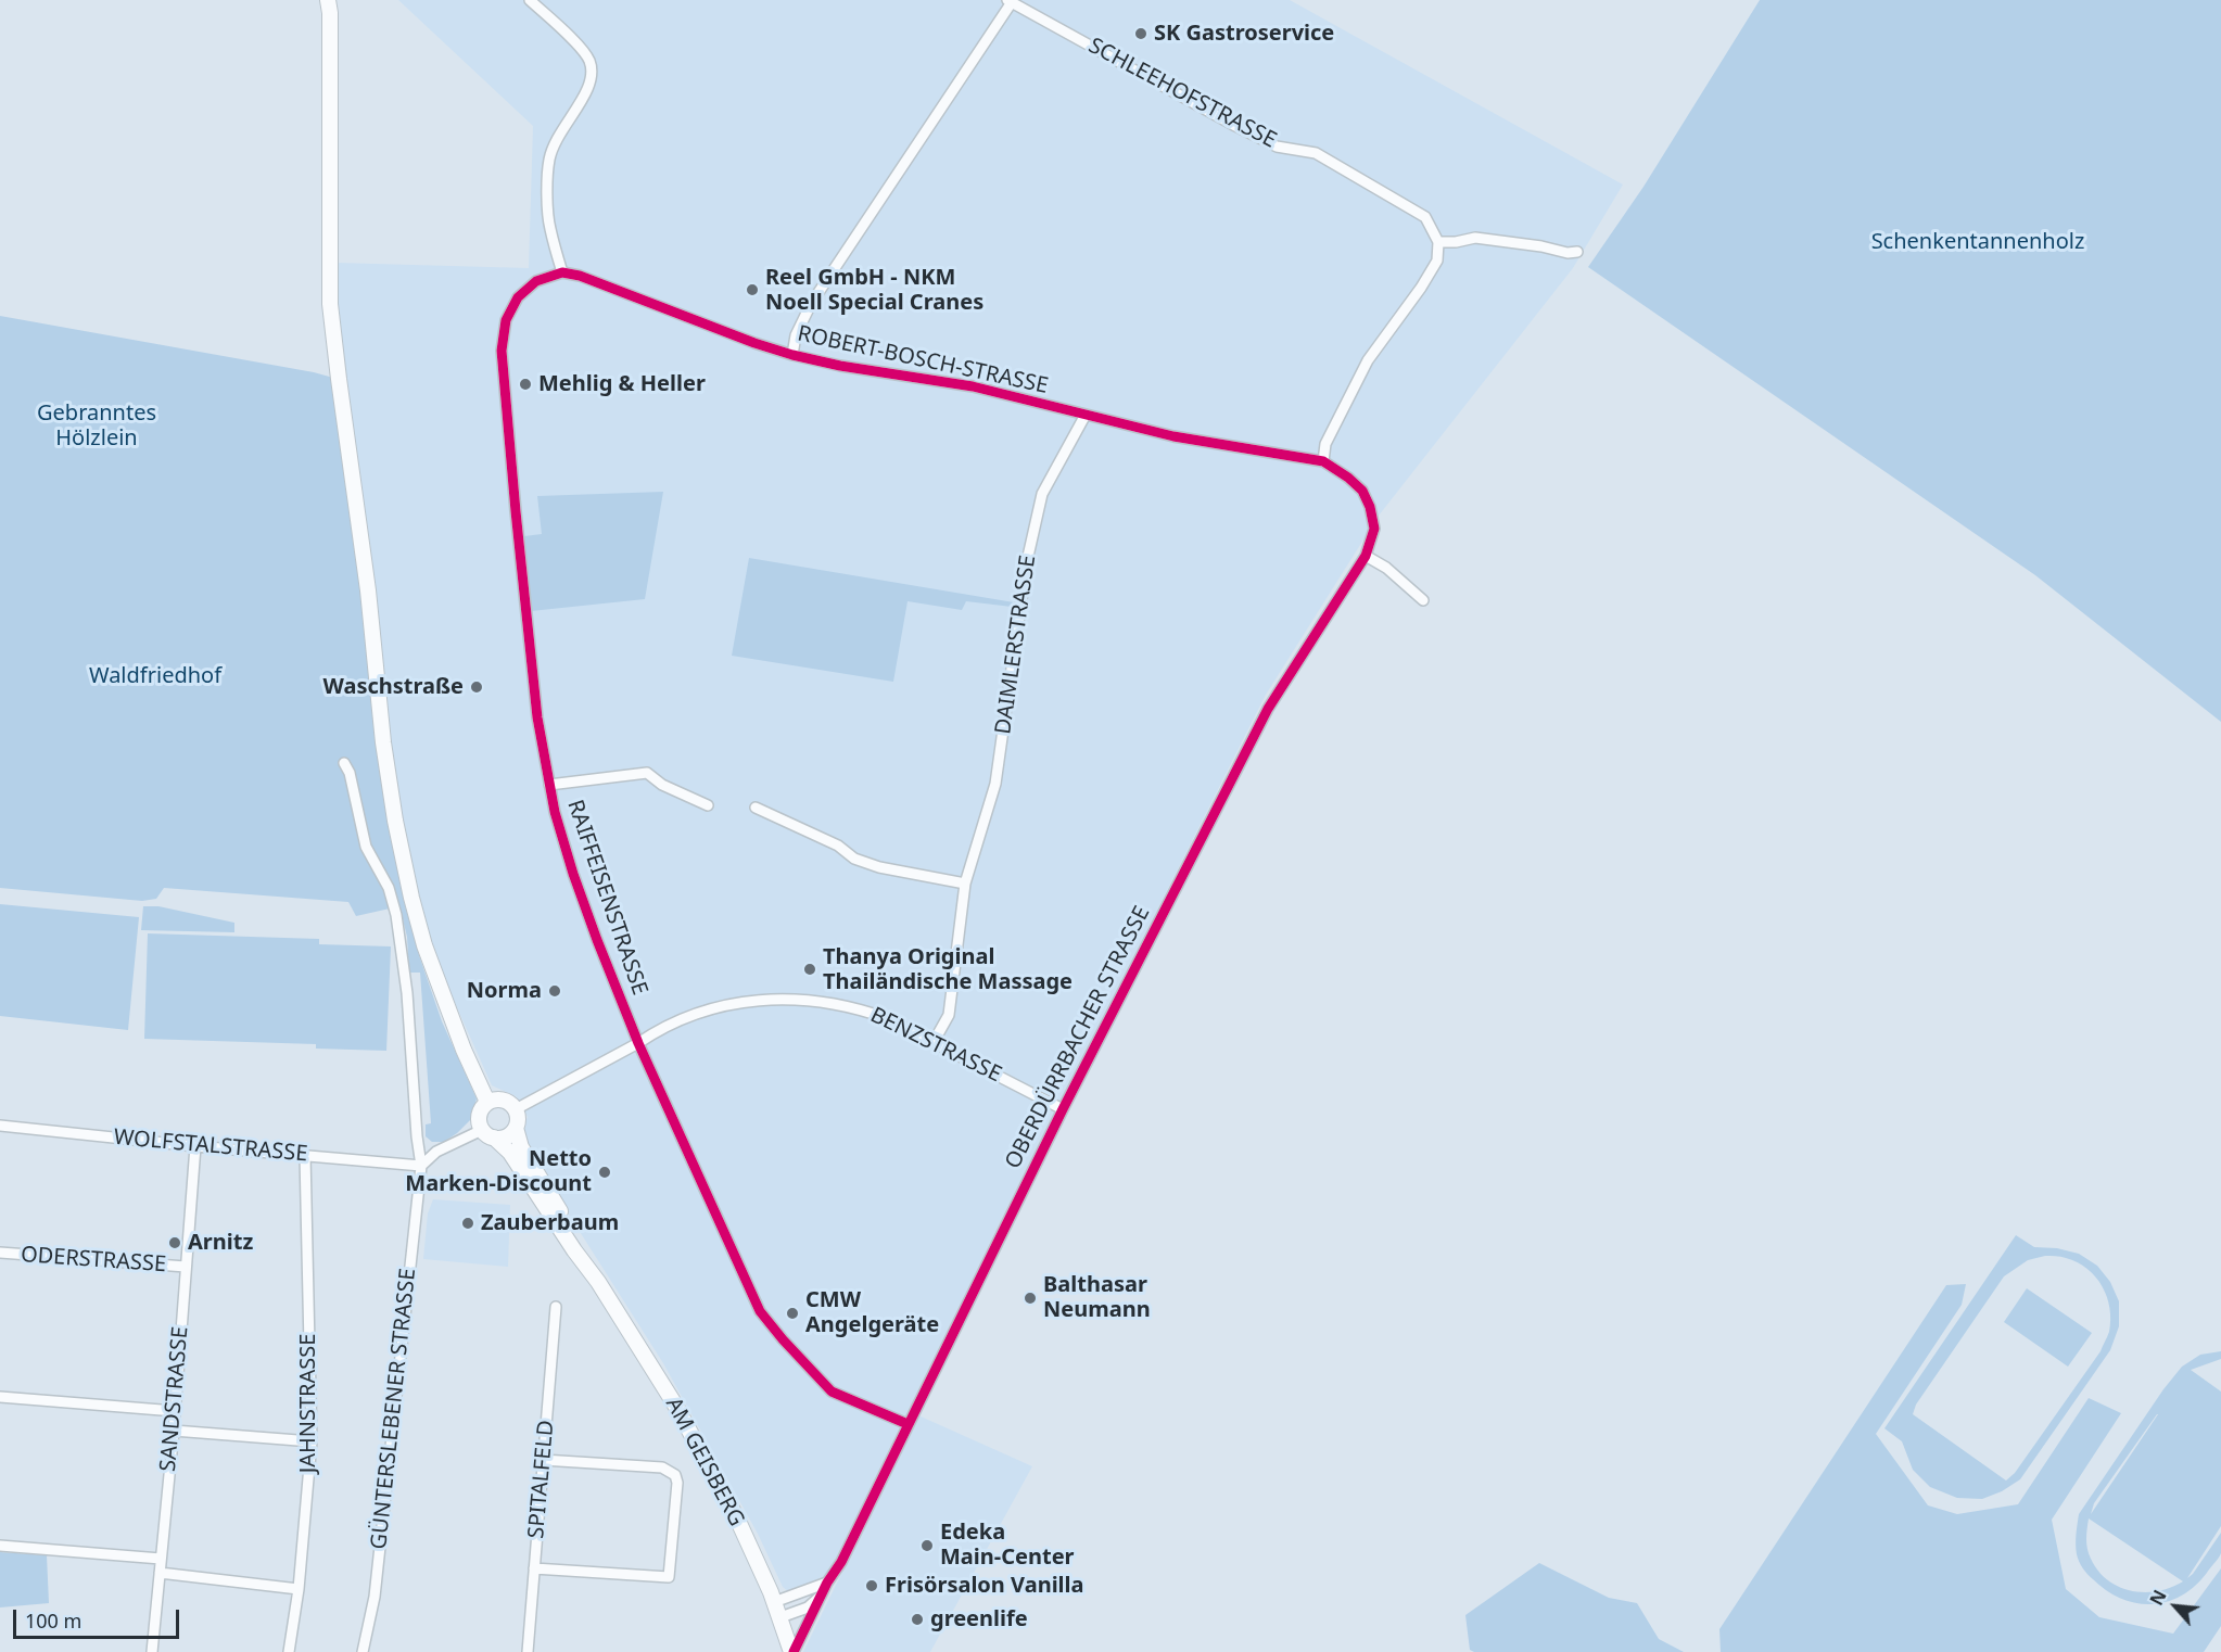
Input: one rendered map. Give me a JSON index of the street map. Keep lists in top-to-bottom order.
{
  "streets": {
    "street": [
      "SCHLEEHOFSTRASSE",
      "ROBERT-BOSCH-STRASSE",
      "DAIMLERSTRASSE",
      "RAIFFEISENSTRASSE",
      "OBERDÜRRBACHER STRASSE",
      "BENZSTRASSE",
      "WOLFSTALSTRASSE",
      "ODERSTRASSE",
      "SANDSTRASSE",
      "JAHNSTRASSE",
      "GÜNTERSLEBENER STRASSE",
      "AM GEISBERG",
      "SPITALFELD"
    ]
  },
  "crossings": [
    ["ROBERT-BOSCH-STRASSE", "DAIMLERSTRASSE"],
    ["ROBERT-BOSCH-STRASSE", "RAIFFEISENSTRASSE"],
    ["ROBERT-BOSCH-STRASSE", "OBERDÜRRBACHER STRASSE"],
    ["DAIMLERSTRASSE", "BENZSTRASSE"],
    ["RAIFFEISENSTRASSE", "OBERDÜRRBACHER STRASSE"],
    ["RAIFFEISENSTRASSE", "BENZSTRASSE"],
    ["OBERDÜRRBACHER STRASSE", "BENZSTRASSE"],
    ["OBERDÜRRBACHER STRASSE", "AM GEISBERG"],
    ["BENZSTRASSE", "AM GEISBERG"],
    ["WOLFSTALSTRASSE", "SANDSTRASSE"],
    ["WOLFSTALSTRASSE", "JAHNSTRASSE"],
    ["WOLFSTALSTRASSE", "GÜNTERSLEBENER STRASSE"],
    ["ODERSTRASSE", "SANDSTRASSE"]
  ],
  "parks": ["Schenkentannenholz", "Gebranntes Hölzlein", "Waldfriedhof"],
  "places": [
    "SK Gastroservice",
    "Reel GmbH - NKM Noell Special Cranes",
    "Mehlig & Heller",
    "Waschstraße",
    "Thanya Original Thailändische Massage",
    "Norma",
    "Netto Marken-Discount",
    "Zauberbaum",
    "Arnitz",
    "Balthasar Neumann",
    "CMW Angelgeräte",
    "Edeka Main-Center",
    "Frisörsalon Vanilla",
    "greenlife"
  ],
  "scale_bar": "100 m",
  "north": "top left"
}
